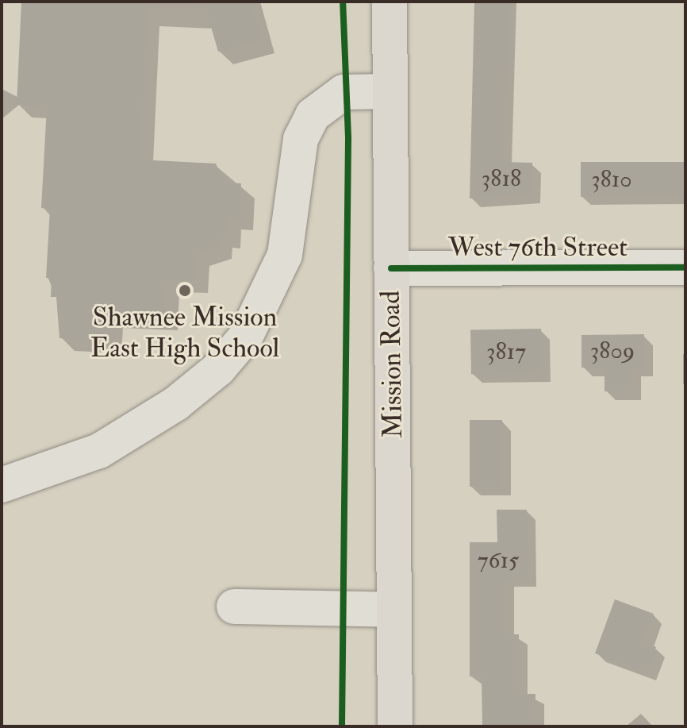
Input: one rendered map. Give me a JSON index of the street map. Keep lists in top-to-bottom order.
{
  "streets": {
    "main road": ["Mission Road"],
    "street": ["West 76th Street"]
  },
  "crossings": [
    ["West 76th Street", "Mission Road"]
  ],
  "places": ["Shawnee Mission East High School"],
  "house_numbers": [
    "3818",
    "3810",
    "3809",
    "3817",
    "7615"
  ]
}
